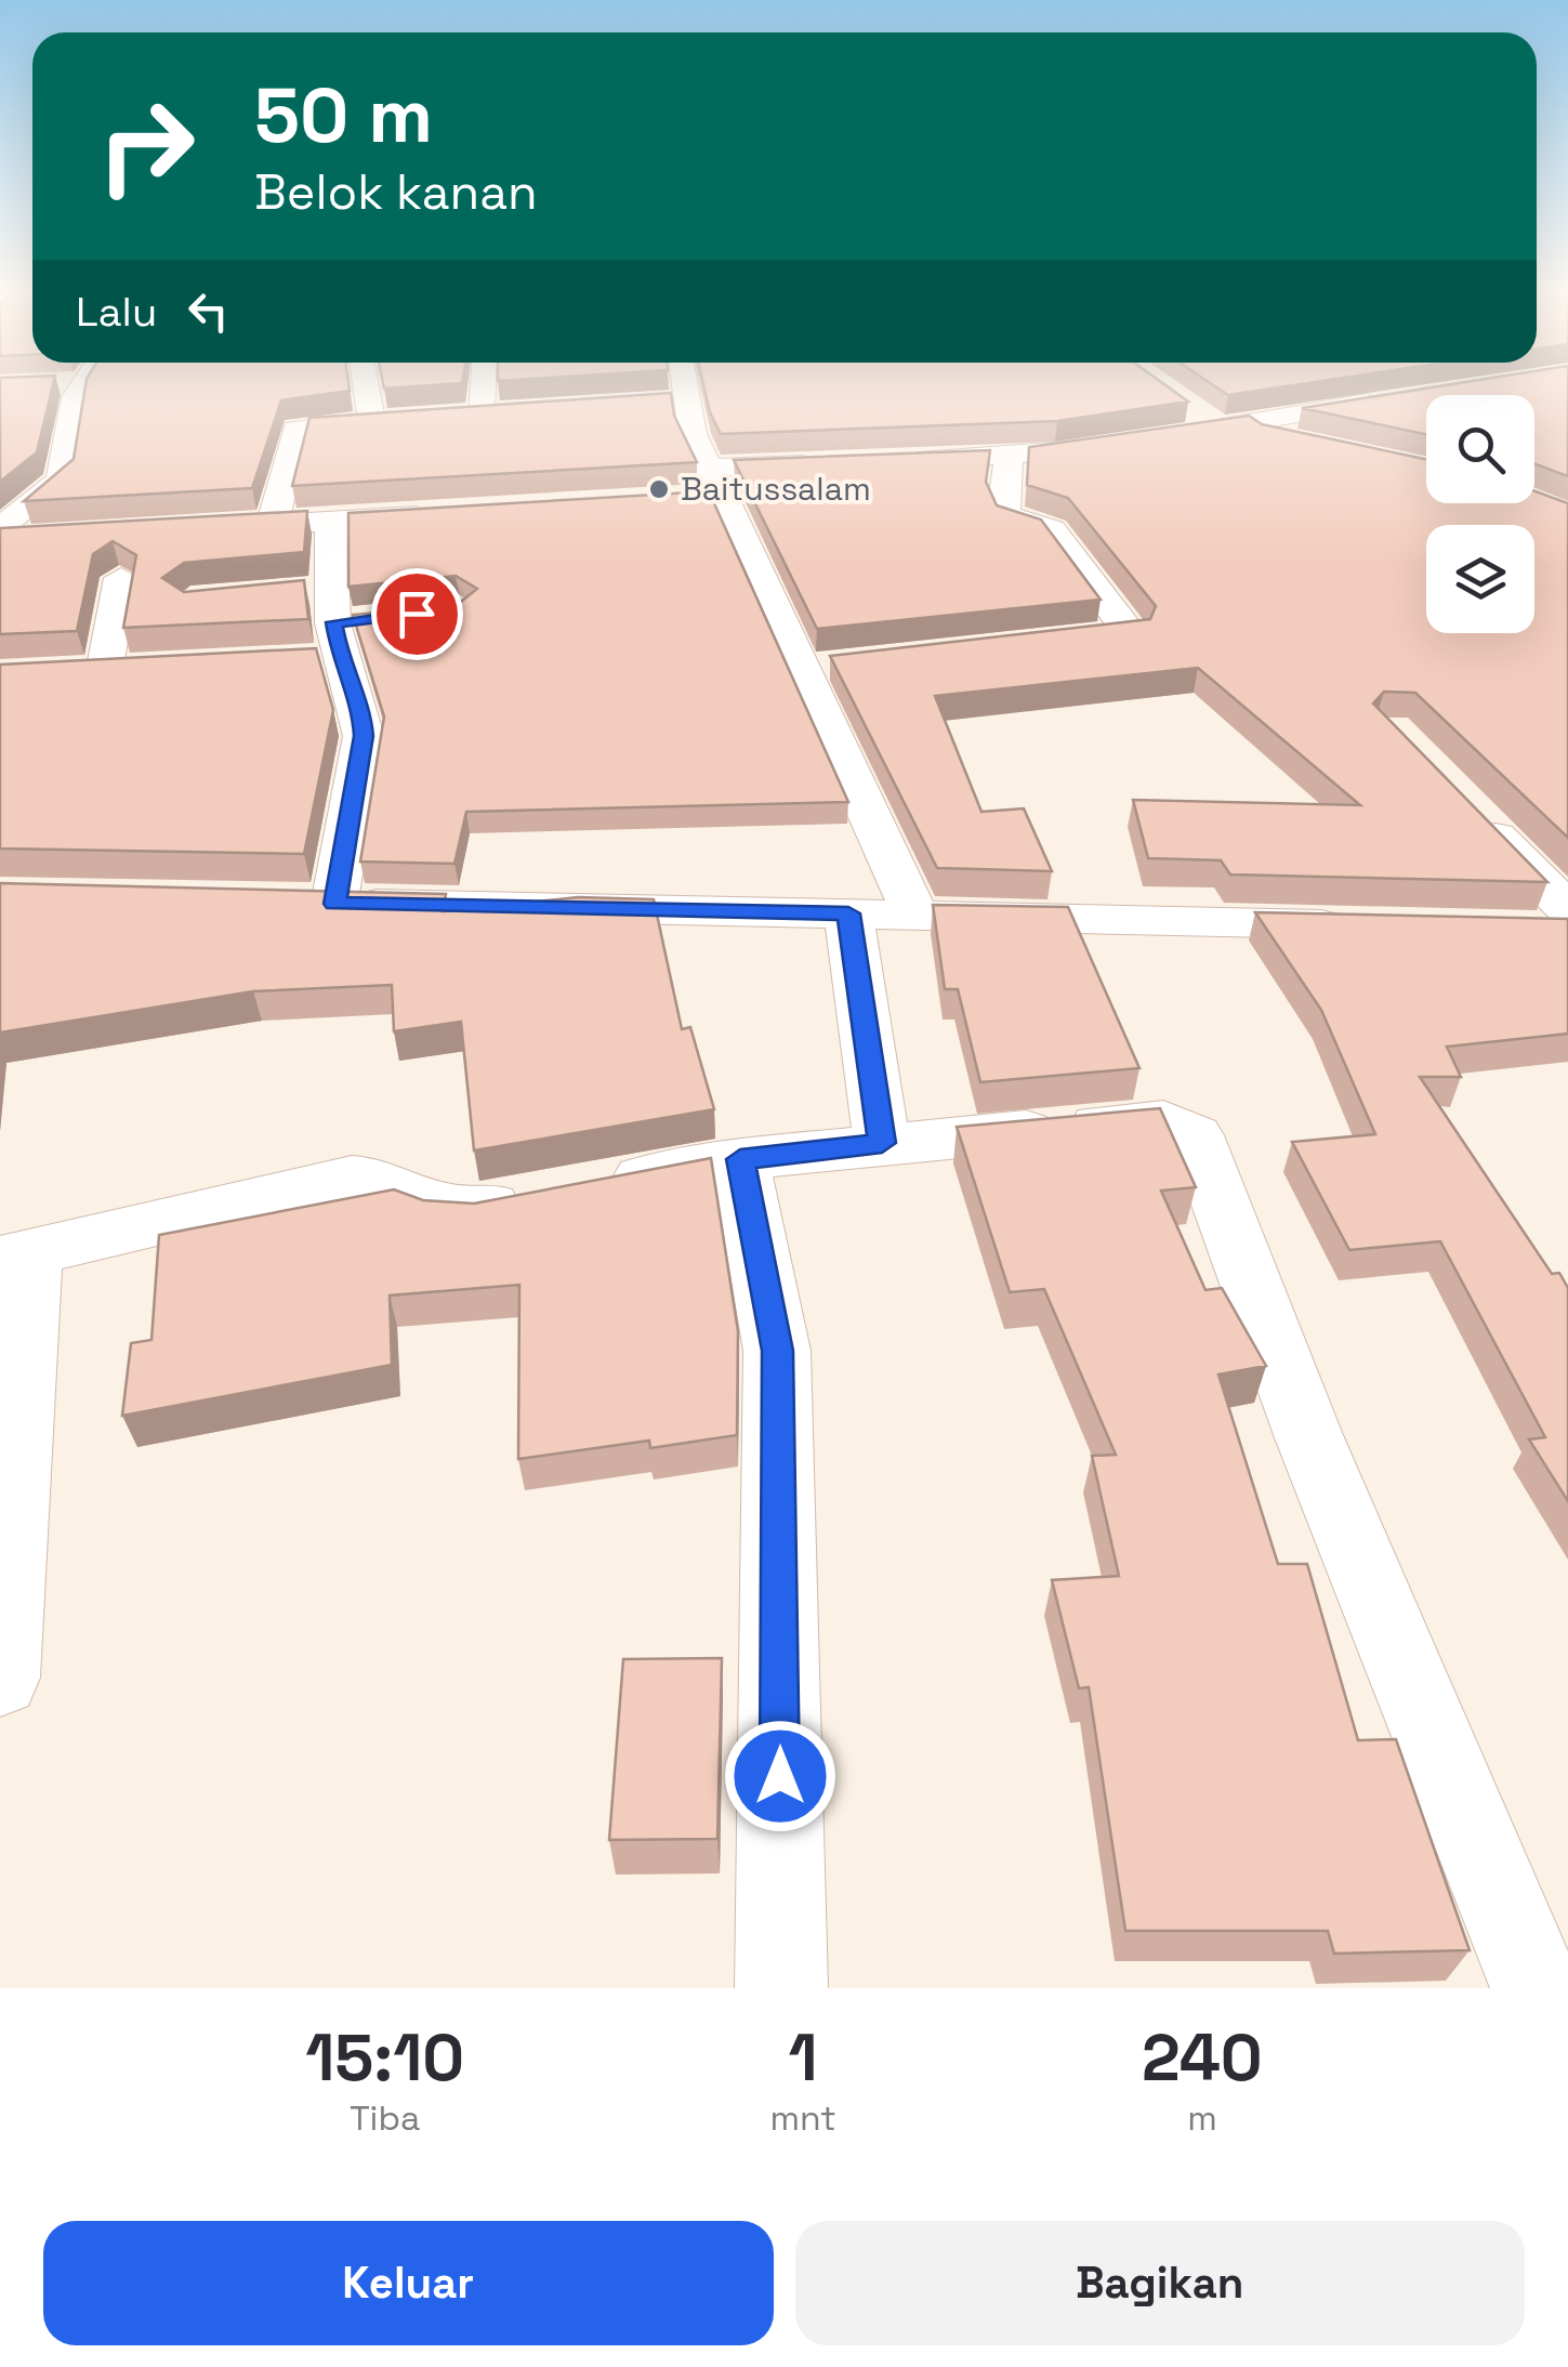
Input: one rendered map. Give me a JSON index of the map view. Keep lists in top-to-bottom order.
{
  "places": ["Baitussalam"],
  "page": {
    "turn": ["50 m", "Belok kanan"],
    "then": "Lalu",
    "eta": [
      "15:10",
      "Tiba",
      "1",
      "mnt",
      "240",
      "m"
    ],
    "buttons": ["Keluar", "Bagikan"]
  }
}
